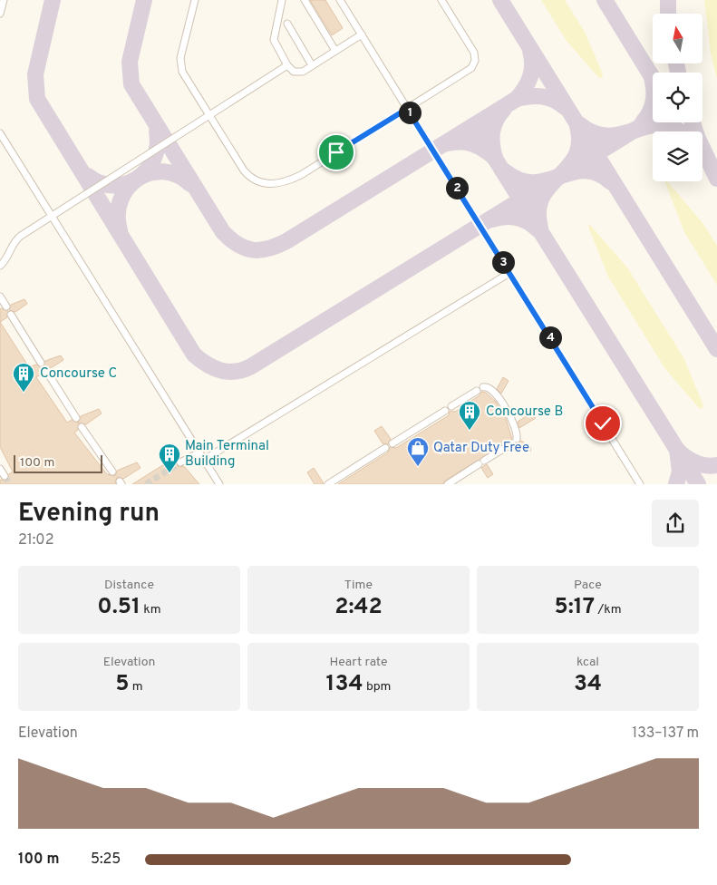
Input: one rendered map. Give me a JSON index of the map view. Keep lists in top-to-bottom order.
{
  "places": {
    "building": ["Concourse C", "Concourse B", "Main Terminal Building"],
    "shop": ["Qatar Duty Free"]
  },
  "scale_bar": "100 m",
  "north": "top",
  "page": {
    "pins": [
      "1",
      "2",
      "3",
      "4"
    ],
    "scale": "100 m",
    "heading": ["Evening run", "21:02"],
    "stats": [
      ["Distance", "0.51 km"],
      ["Time", "2:42"],
      ["Pace", "5:17 /km"],
      ["Elevation", "5 m"],
      ["Heart rate", "134 bpm"],
      ["kcal", "34"]
    ],
    "chart": ["Elevation", "133–137 m"],
    "list": [
      {
        "name": "100 m",
        "note": "5:25"
      }
    ]
  }
}
